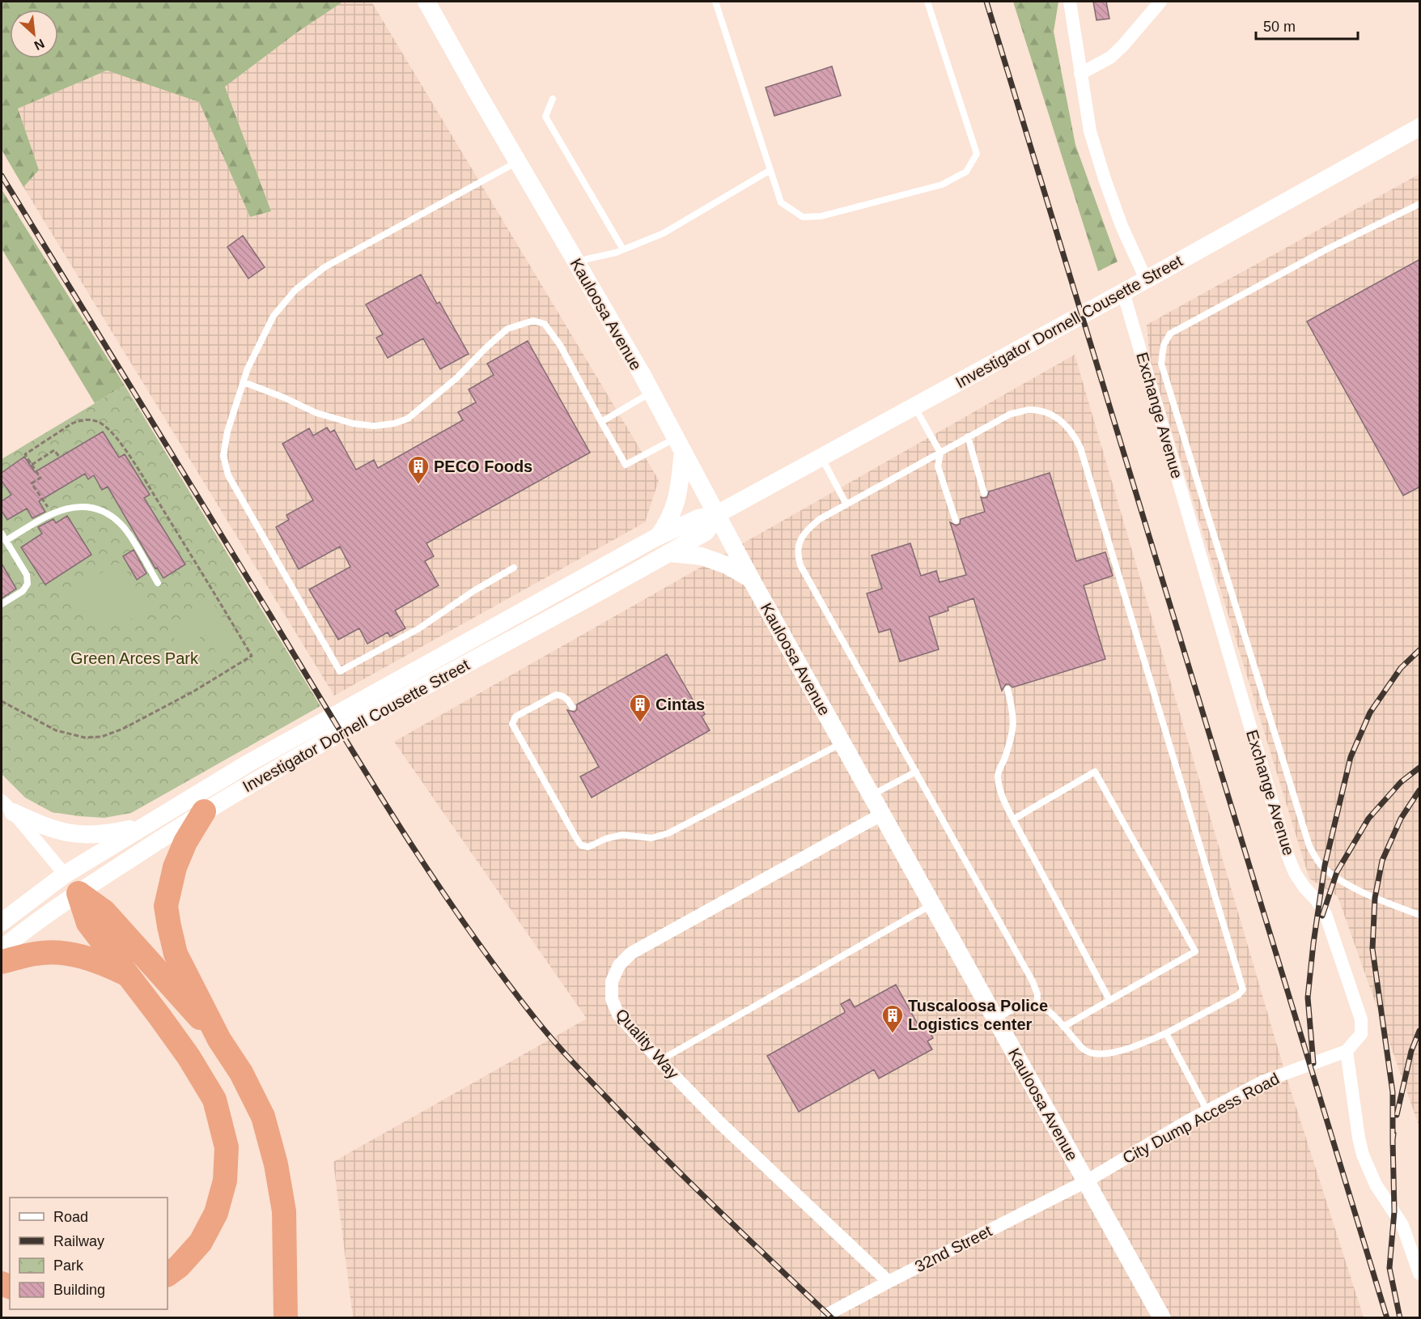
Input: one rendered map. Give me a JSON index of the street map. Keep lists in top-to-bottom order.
{
  "streets": {
    "main road": ["Kauloosa Avenue", "Investigator Dornell Cousette Street"],
    "street": [
      "Exchange Avenue",
      "Quality Way",
      "City Dump Access Road",
      "32nd Street"
    ]
  },
  "crossings": [
    ["Kauloosa Avenue", "Investigator Dornell Cousette Street"],
    ["Kauloosa Avenue", "Quality Way"],
    ["Kauloosa Avenue", "City Dump Access Road"],
    ["Kauloosa Avenue", "32nd Street"],
    ["Investigator Dornell Cousette Street", "Exchange Avenue"],
    ["Exchange Avenue", "City Dump Access Road"],
    ["Quality Way", "32nd Street"],
    ["City Dump Access Road", "32nd Street"]
  ],
  "parks": ["Green Arces Park"],
  "places": {
    "building": ["PECO Foods", "Cintas", "Tuscaloosa Police Logistics center"]
  },
  "legend": [
    "Road",
    "Railway",
    "Park",
    "Building"
  ],
  "scale_bar": "50 m",
  "north": "bottom right"
}
